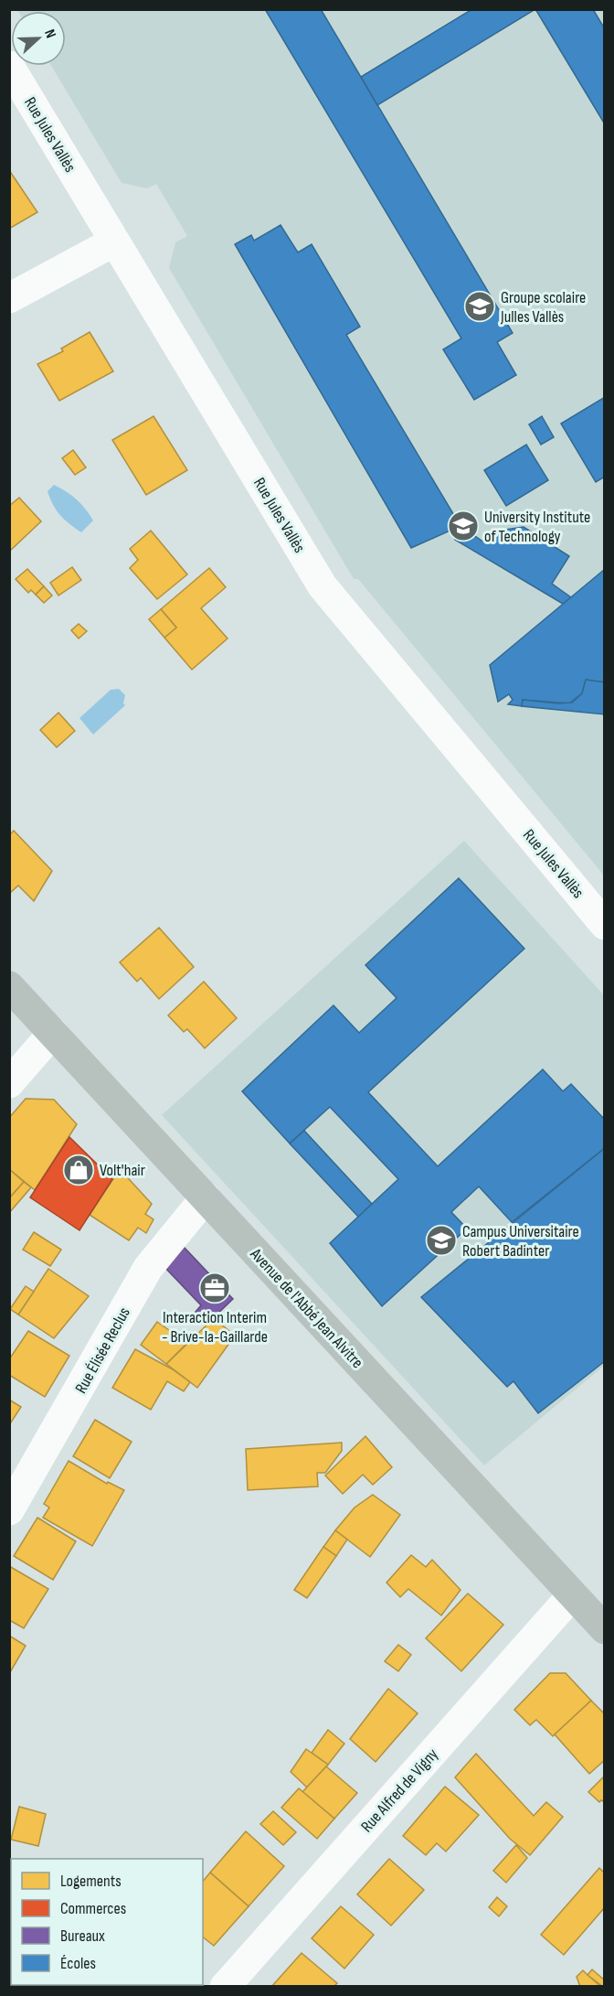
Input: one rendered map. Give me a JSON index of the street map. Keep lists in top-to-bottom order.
{
  "streets": {
    "main road": ["Avenue de l'Abbé Jean Alvitre"],
    "street": ["Rue Jules Vallès", "Rue Élisée Reclus", "Rue Alfred de Vigny"]
  },
  "crossings": [
    ["Avenue de l'Abbé Jean Alvitre", "Rue Élisée Reclus"],
    ["Avenue de l'Abbé Jean Alvitre", "Rue Alfred de Vigny"]
  ],
  "places": {
    "school or university": ["Groupe scolaire Julles Vallès", "University Institute of Technology", "Campus Universitaire Robert Badinter"],
    "shop": ["Volt'hair"],
    "office": ["Interaction Interim - Brive-la-Gaillarde"]
  },
  "legend": [
    "Logements",
    "Commerces",
    "Bureaux",
    "Écoles"
  ],
  "north": "right"
}
